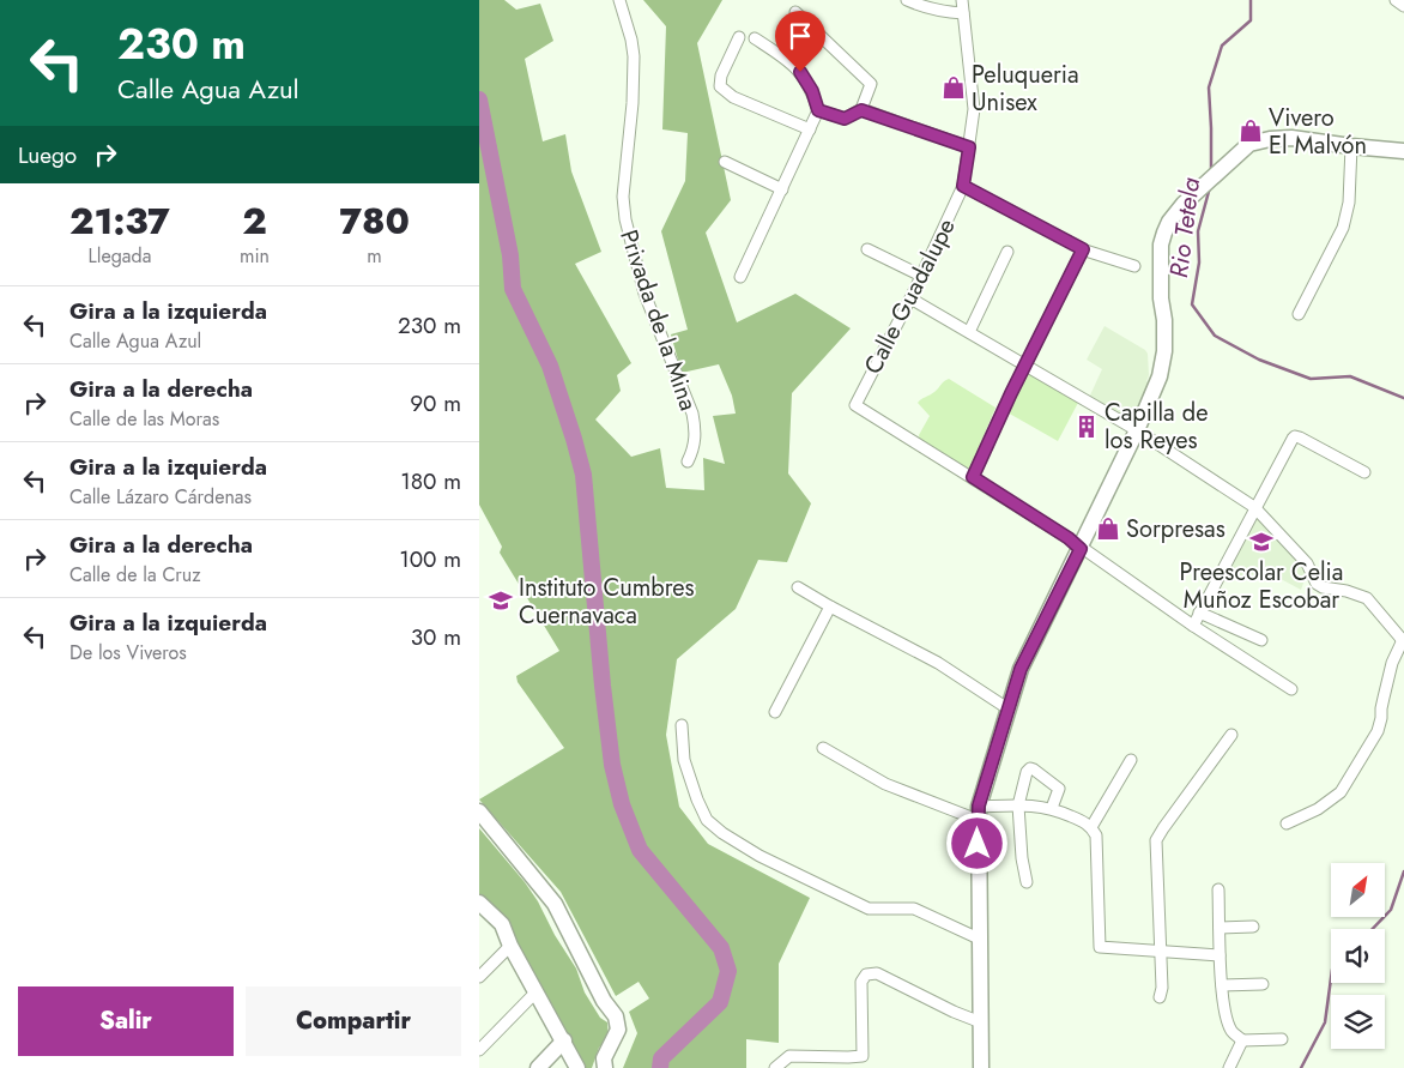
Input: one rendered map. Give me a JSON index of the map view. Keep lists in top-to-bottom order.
{
  "streets": {
    "street": ["Calle Guadalupe", "Privada de la Mina"]
  },
  "water": ["Rio Tetela"],
  "places": {
    "shop": ["Peluqueria Unisex", "Vivero El Malvón", "Sorpresas"],
    "building": ["Capilla de los Reyes"],
    "school or university": ["Preescolar Celia Muñoz Escobar", "Instituto Cumbres Cuernavaca"]
  },
  "north": "top right",
  "page": {
    "turn": ["230 m", "Calle Agua Azul"],
    "then": "Luego",
    "eta": [
      "21:37",
      "Llegada",
      "2",
      "min",
      "780",
      "m"
    ],
    "list": [
      {
        "name": "Gira a la izquierda",
        "note": "Calle Agua Azul",
        "value": "230 m"
      },
      {
        "name": "Gira a la derecha",
        "note": "Calle de las Moras",
        "value": "90 m"
      },
      {
        "name": "Gira a la izquierda",
        "note": "Calle Lázaro Cárdenas",
        "value": "180 m"
      },
      {
        "name": "Gira a la derecha",
        "note": "Calle de la Cruz",
        "value": "100 m"
      },
      {
        "name": "Gira a la izquierda",
        "note": "De los Viveros",
        "value": "30 m"
      }
    ],
    "buttons": ["Salir", "Compartir"]
  }
}
